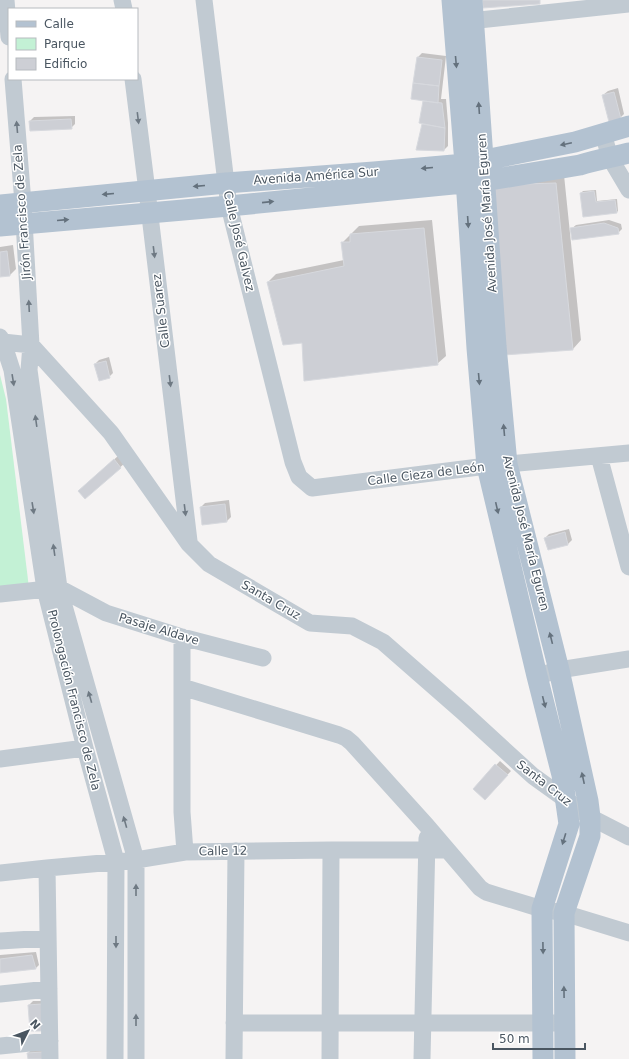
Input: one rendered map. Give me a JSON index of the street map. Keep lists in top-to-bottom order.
{
  "streets": {
    "main road": ["Avenida América Sur", "Avenida José María Eguren"],
    "street": [
      "Jirón Francisco de Zela",
      "Calle José Galvez",
      "Calle Suarez",
      "Calle Cieza de León",
      "Santa Cruz",
      "Pasaje Aldave",
      "Prolongación Francisco de Zela",
      "Calle 12"
    ]
  },
  "crossings": [
    ["Avenida América Sur", "Jirón Francisco de Zela"],
    ["Avenida América Sur", "Avenida José María Eguren"],
    ["Avenida América Sur", "Calle José Galvez"],
    ["Avenida América Sur", "Calle Suarez"],
    ["Jirón Francisco de Zela", "Santa Cruz"],
    ["Jirón Francisco de Zela", "Prolongación Francisco de Zela"],
    ["Avenida José María Eguren", "Calle Cieza de León"],
    ["Avenida José María Eguren", "Santa Cruz"],
    ["Calle José Galvez", "Calle Cieza de León"],
    ["Calle Suarez", "Santa Cruz"],
    ["Santa Cruz", "Prolongación Francisco de Zela"],
    ["Pasaje Aldave", "Prolongación Francisco de Zela"],
    ["Prolongación Francisco de Zela", "Calle 12"]
  ],
  "one_way": ["Jirón Francisco de Zela", "Calle Suarez"],
  "legend": ["Calle", "Parque", "Edificio"],
  "scale_bar": "50 m",
  "north": "top right"
}
